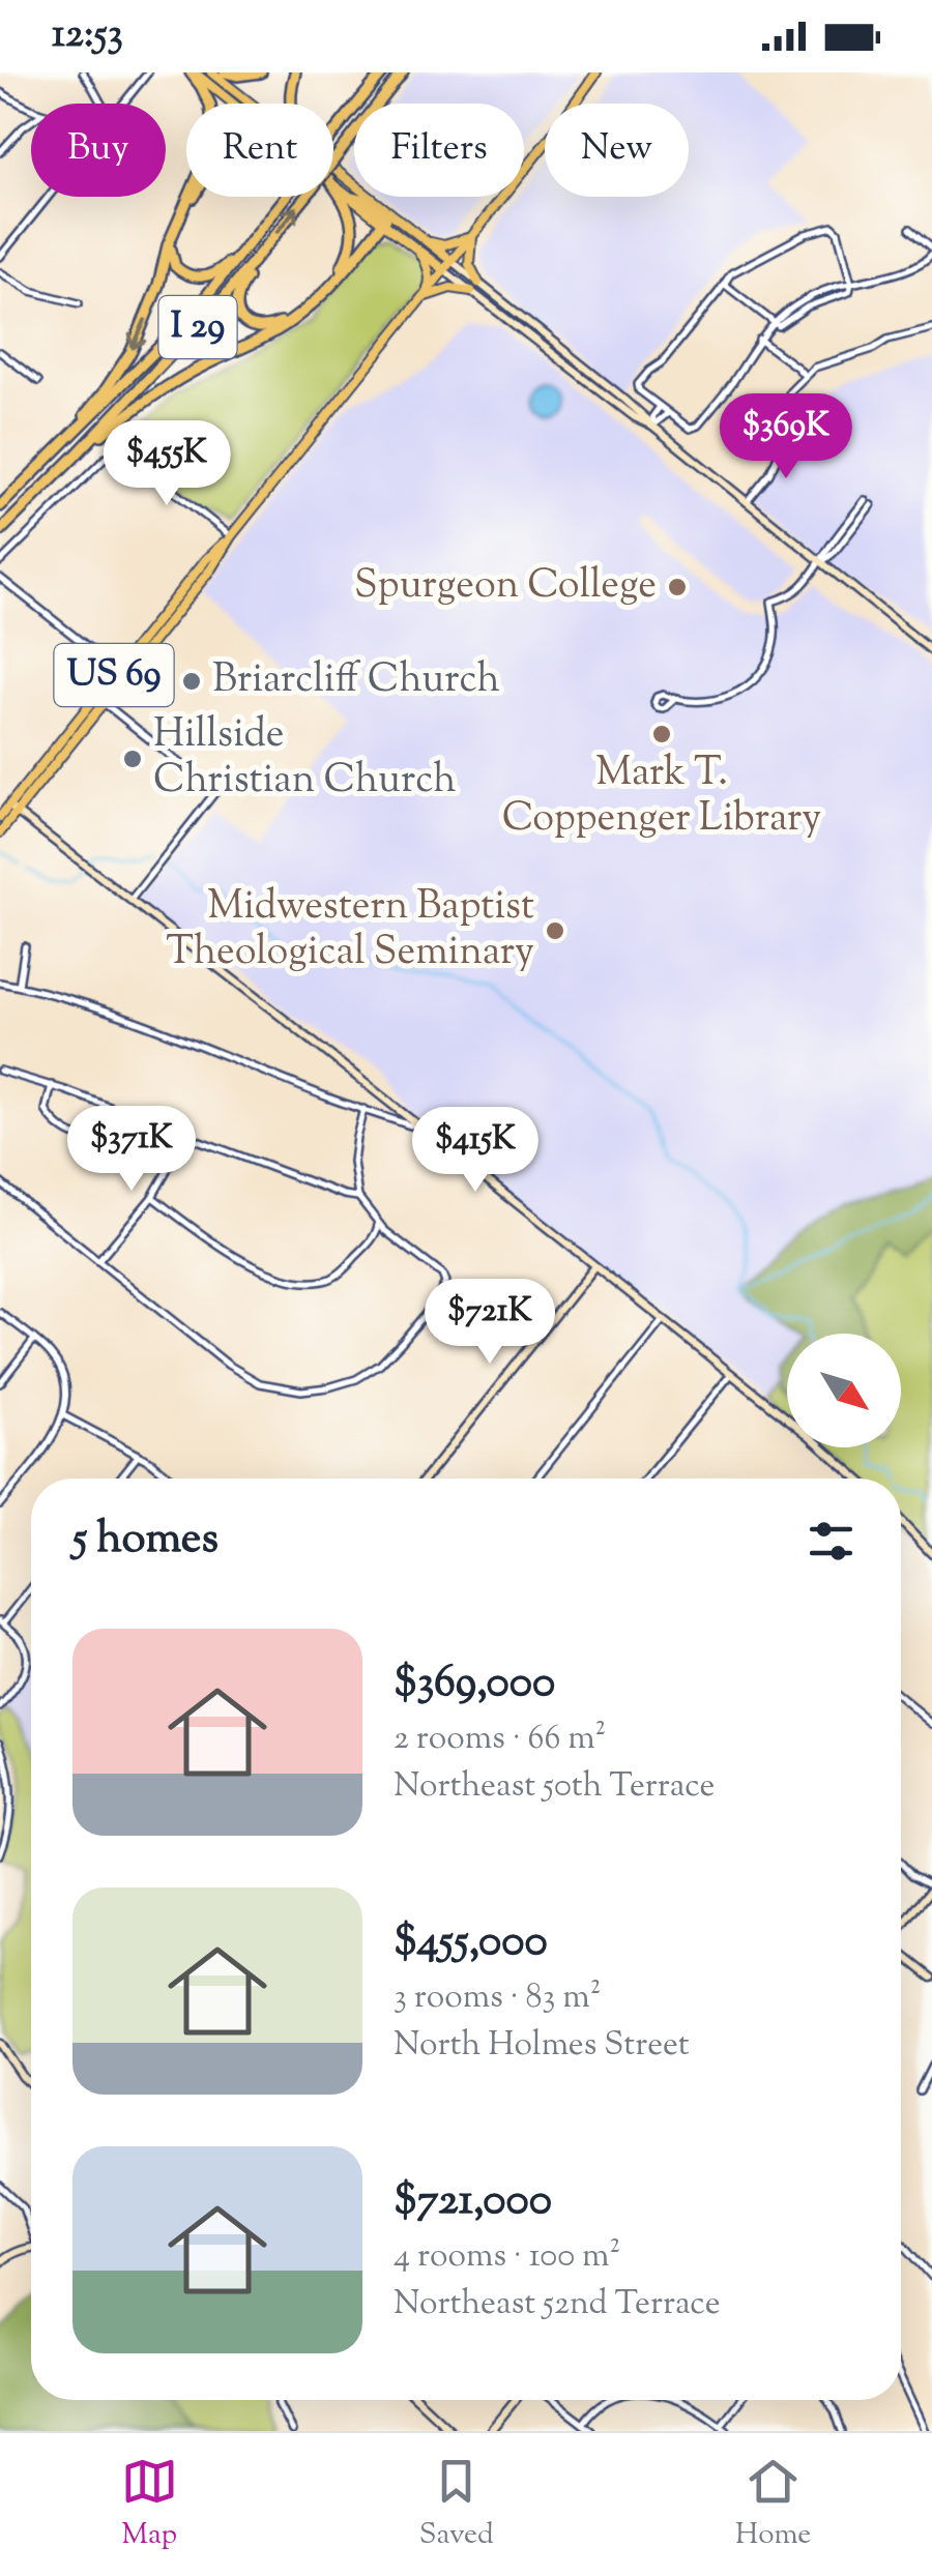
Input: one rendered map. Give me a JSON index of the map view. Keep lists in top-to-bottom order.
{
  "streets": {
    "highway": ["I 29"],
    "main road": ["US 69"]
  },
  "places": [
    "Spurgeon College",
    "Briarcliff Church",
    "Mark T. Coppenger Library",
    "Hillside Christian Church",
    "Midwestern Baptist Theological Seminary"
  ],
  "north": "bottom right",
  "page": {
    "status": "12:53",
    "chip": [
      "Buy",
      "Rent",
      "Filters",
      "New"
    ],
    "price": [
      "$369K",
      "$455K",
      "$371K",
      "$415K",
      "$721K"
    ],
    "heading": "5 homes",
    "list": [
      {
        "name": "$369,000",
        "note": "2 rooms · 66 m² · Northeast 50th Terrace"
      },
      {
        "name": "$455,000",
        "note": "3 rooms · 83 m² · North Holmes Street"
      },
      {
        "name": "$721,000",
        "note": "4 rooms · 100 m² · Northeast 52nd Terrace"
      }
    ],
    "tabs": ["Map", "Saved", "Home"]
  }
}
